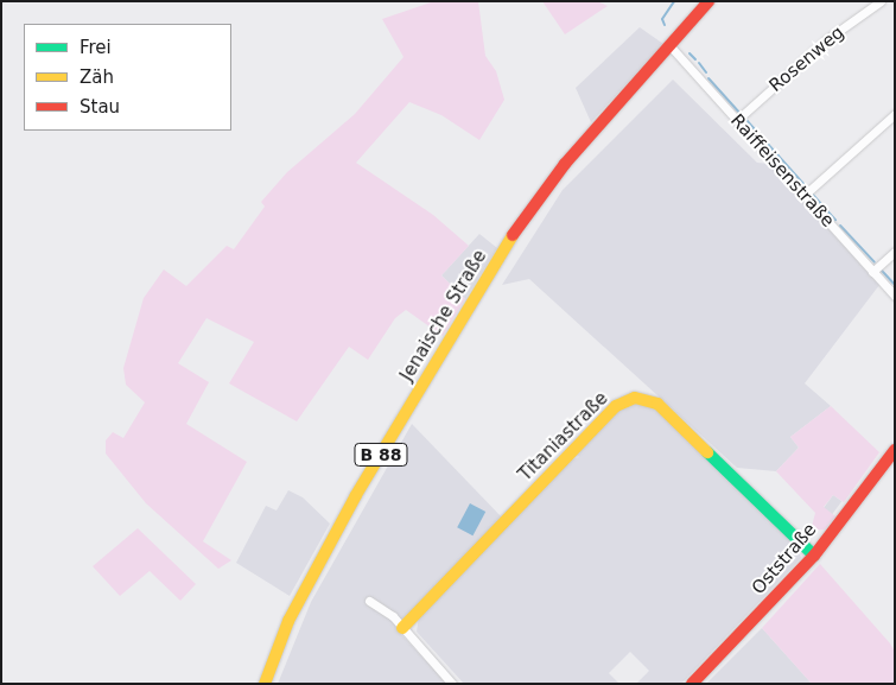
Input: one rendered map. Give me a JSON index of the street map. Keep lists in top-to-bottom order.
{
  "streets": {
    "street": [
      "Rosenweg",
      "Raiffeisenstraße",
      "Jenaische Straße",
      "Titaniastraße",
      "B 88",
      "Oststraße"
    ]
  },
  "crossings": [
    ["Rosenweg", "Raiffeisenstraße"],
    ["Raiffeisenstraße", "Jenaische Straße"],
    ["Titaniastraße", "Oststraße"]
  ],
  "legend": ["Frei", "Zäh", "Stau"]
}
